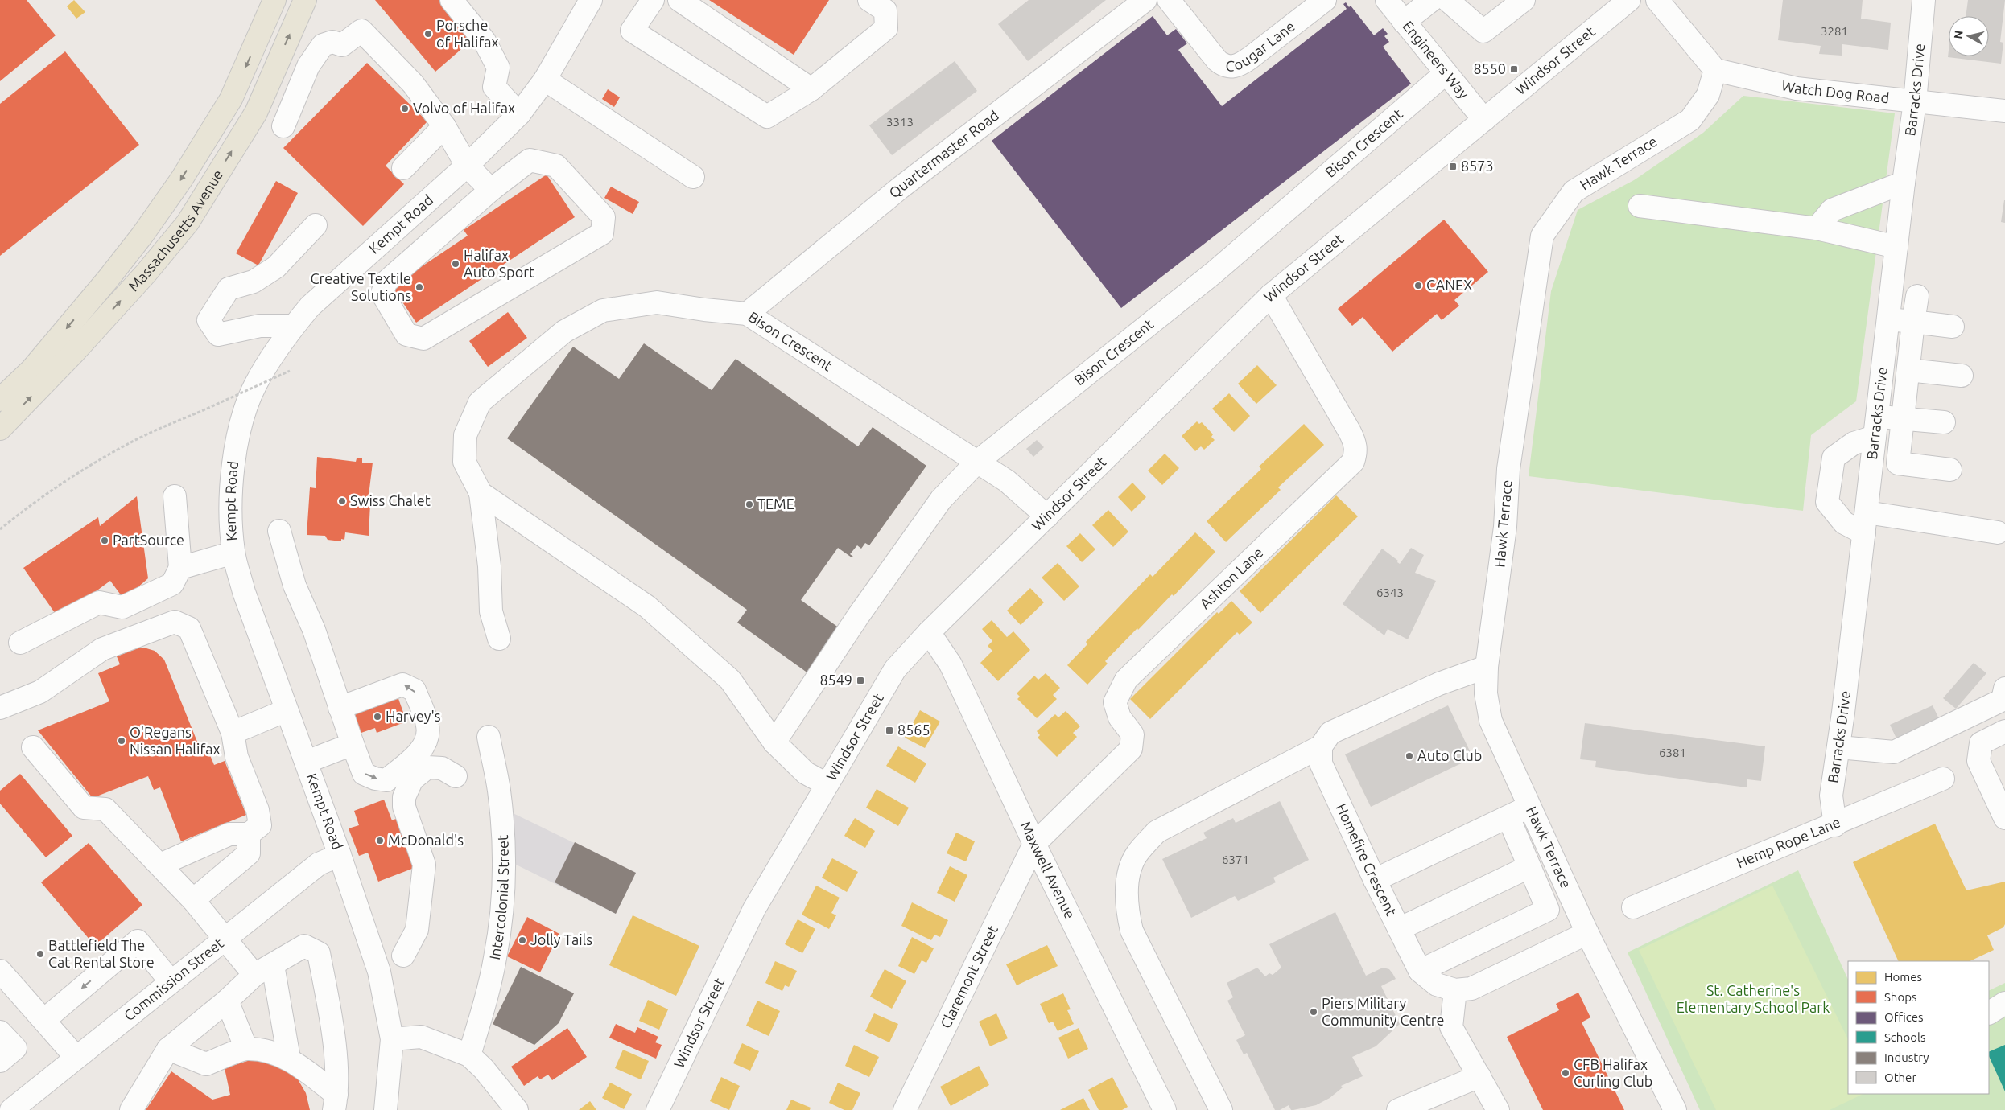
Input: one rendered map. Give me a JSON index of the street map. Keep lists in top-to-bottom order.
{
  "streets": {
    "main road": ["Massachusetts Avenue"],
    "street": [
      "Cougar Lane",
      "Engineers Way",
      "Windsor Street",
      "Barracks Drive",
      "Watch Dog Road",
      "Bison Crescent",
      "Quartermaster Road",
      "Hawk Terrace",
      "Kempt Road",
      "Ashton Lane",
      "Hemp Rope Lane",
      "Homefire Crescent",
      "Maxwell Avenue",
      "Intercolonial Street",
      "Claremont Street",
      "Commission Street"
    ]
  },
  "crossings": [
    ["Engineers Way", "Windsor Street"],
    ["Engineers Way", "Bison Crescent"],
    ["Windsor Street", "Bison Crescent"],
    ["Windsor Street", "Ashton Lane"],
    ["Windsor Street", "Maxwell Avenue"],
    ["Barracks Drive", "Watch Dog Road"],
    ["Barracks Drive", "Hemp Rope Lane"],
    ["Watch Dog Road", "Hawk Terrace"],
    ["Bison Crescent", "Quartermaster Road"],
    ["Hawk Terrace", "Homefire Crescent"],
    ["Kempt Road", "Commission Street"],
    ["Ashton Lane", "Maxwell Avenue"],
    ["Ashton Lane", "Claremont Street"],
    ["Maxwell Avenue", "Claremont Street"]
  ],
  "parks": ["St. Catherine's Elementary School Park"],
  "places": {
    "other": [
      "Porsche of Halifax",
      "Volvo of Halifax",
      "Halifax Auto Sport",
      "CANEX",
      "Creative Textile Solutions",
      "Swiss Chalet",
      "TEME",
      "PartSource",
      "Harvey's",
      "O'Regans Nissan Halifax",
      "Auto Club",
      "McDonald's",
      "Jolly Tails",
      "Battlefield The Cat Rental Store",
      "Piers Military Community Centre",
      "CFB Halifax Curling Club"
    ],
    "transit": [
      "8550",
      "8573",
      "8549",
      "8565"
    ]
  },
  "house_numbers": [
    "3281",
    "3313",
    "6343",
    "6381",
    "6371"
  ],
  "legend": [
    "Homes",
    "Shops",
    "Offices",
    "Schools",
    "Industry",
    "Other"
  ],
  "north": "left"
}
